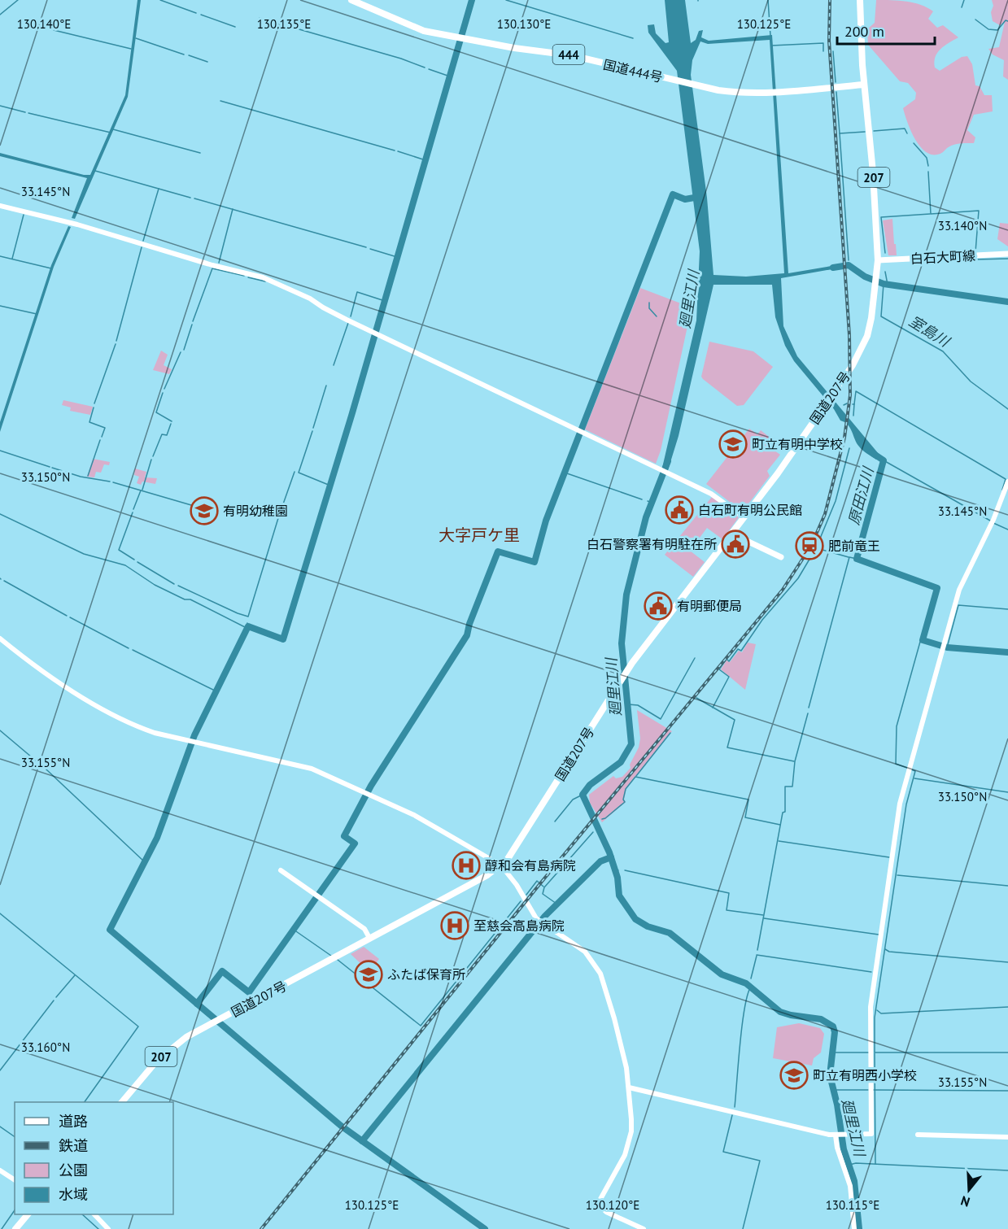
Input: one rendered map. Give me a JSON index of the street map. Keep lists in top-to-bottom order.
{
  "streets": {
    "highway": [
      "444",
      "国道444号",
      "207",
      "国道207号"
    ],
    "main road": ["白石大町線"]
  },
  "crossings": [
    ["国道444号", "国道207号"],
    ["白石大町線", "国道207号"]
  ],
  "districts": ["大字戸ケ里"],
  "water": ["廻里江川", "室島川", "原田江川"],
  "places": {
    "school or university": [
      "町立有明中学校",
      "有明幼稚園",
      "ふたば保育所",
      "町立有明西小学校"
    ],
    "public building": ["白石町有明公民館", "白石警察署有明駐在所", "有明郵便局"],
    "station": ["肥前竜王"],
    "hospital": ["醇和会有島病院", "至慈会高島病院"]
  },
  "legend": [
    "道路",
    "鉄道",
    "公園",
    "水域"
  ],
  "scale_bar": "200 m",
  "north": "bottom",
  "coordinates": [
    "130.140°E",
    "130.135°E",
    "130.130°E",
    "130.125°E",
    "33.145°N",
    "33.140°N",
    "33.150°N",
    "33.155°N",
    "33.160°N",
    "130.120°E",
    "130.115°E"
  ]
}
